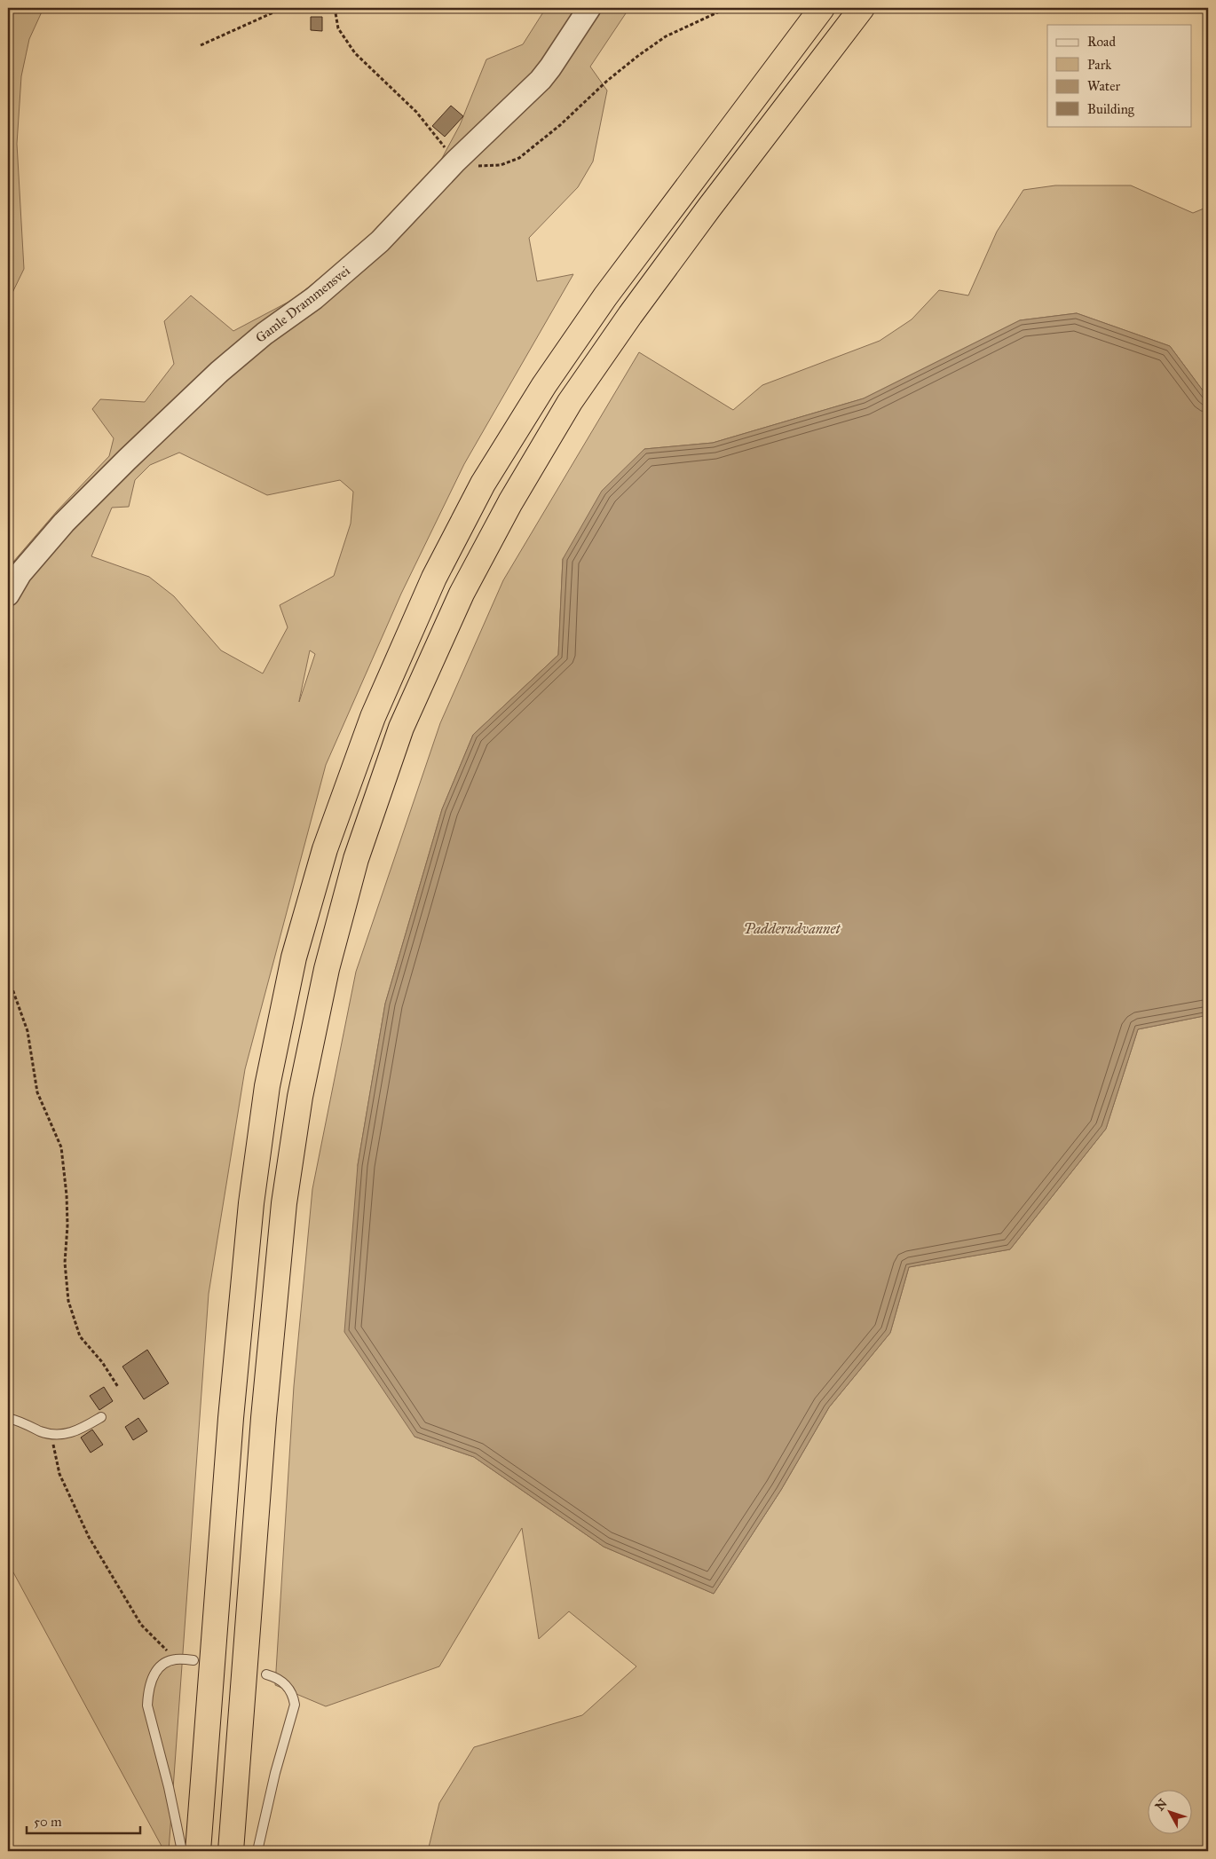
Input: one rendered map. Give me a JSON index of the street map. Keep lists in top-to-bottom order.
{
  "streets": {
    "street": ["Gamle Drammensvei"]
  },
  "water": ["Padderudvannet"],
  "legend": [
    "Road",
    "Park",
    "Water",
    "Building"
  ],
  "scale_bar": "50 m",
  "north": "top left"
}
